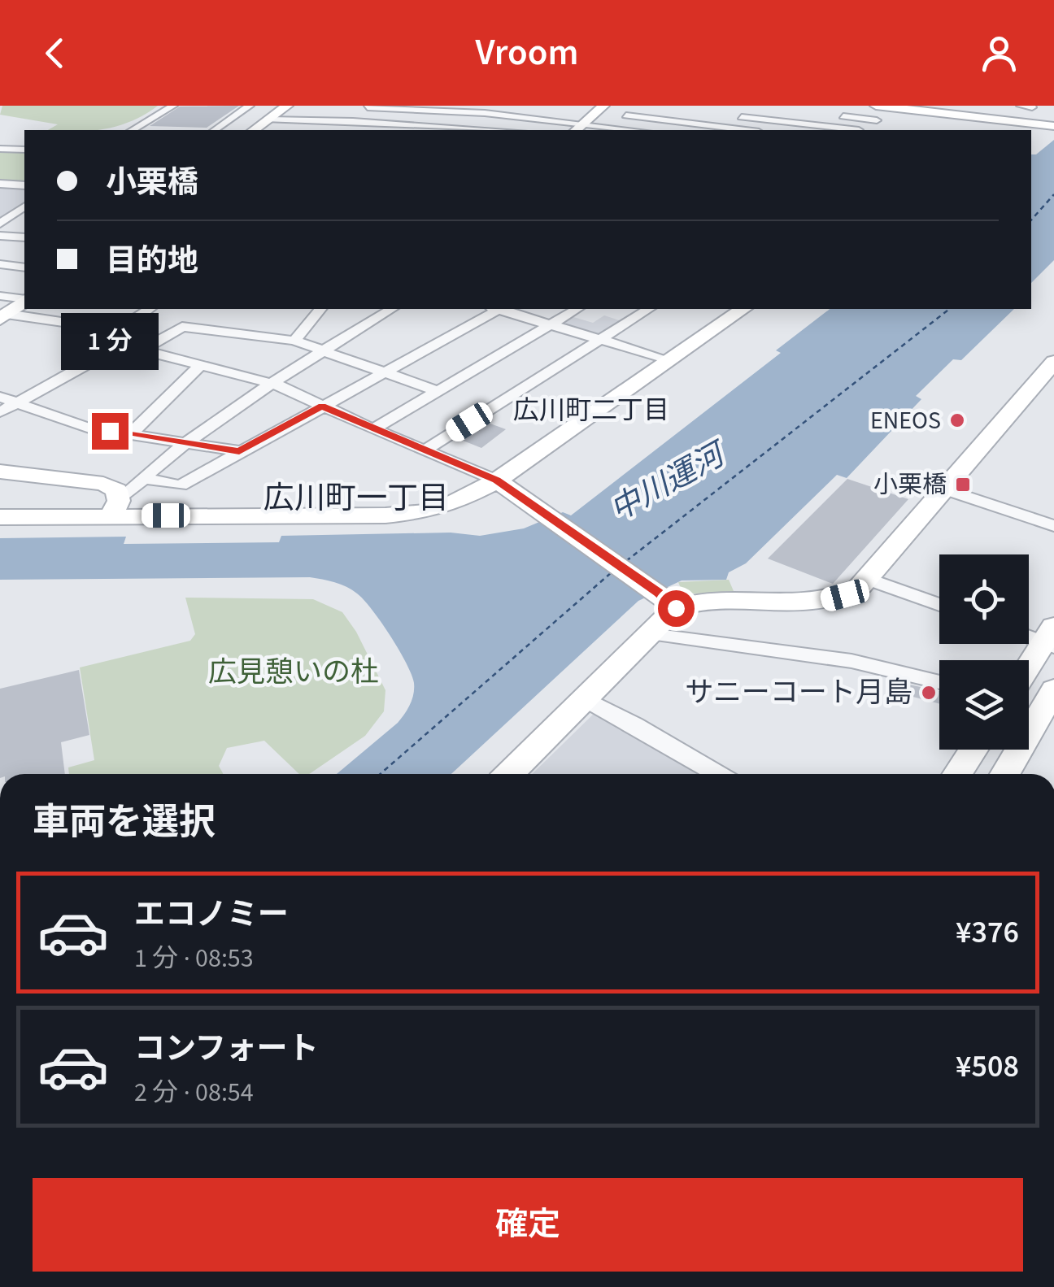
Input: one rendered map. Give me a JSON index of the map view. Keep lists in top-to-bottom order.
{
  "districts": ["広川町二丁目", "広川町一丁目"],
  "water": ["中川運河"],
  "parks": ["広見憩いの杜"],
  "places": {
    "other": ["ENEOS", "サニーコート月島"],
    "transit": ["小栗橋"]
  },
  "page": {
    "header": "Vroom",
    "banner": ["小栗橋", "目的地"],
    "bubble": "1 分",
    "heading": "車両を選択",
    "list": [
      {
        "name": "エコノミー",
        "note": "1 分 · 08:53",
        "value": "¥376"
      },
      {
        "name": "コンフォート",
        "note": "2 分 · 08:54",
        "value": "¥508"
      }
    ],
    "buttons": "確定"
  }
}
